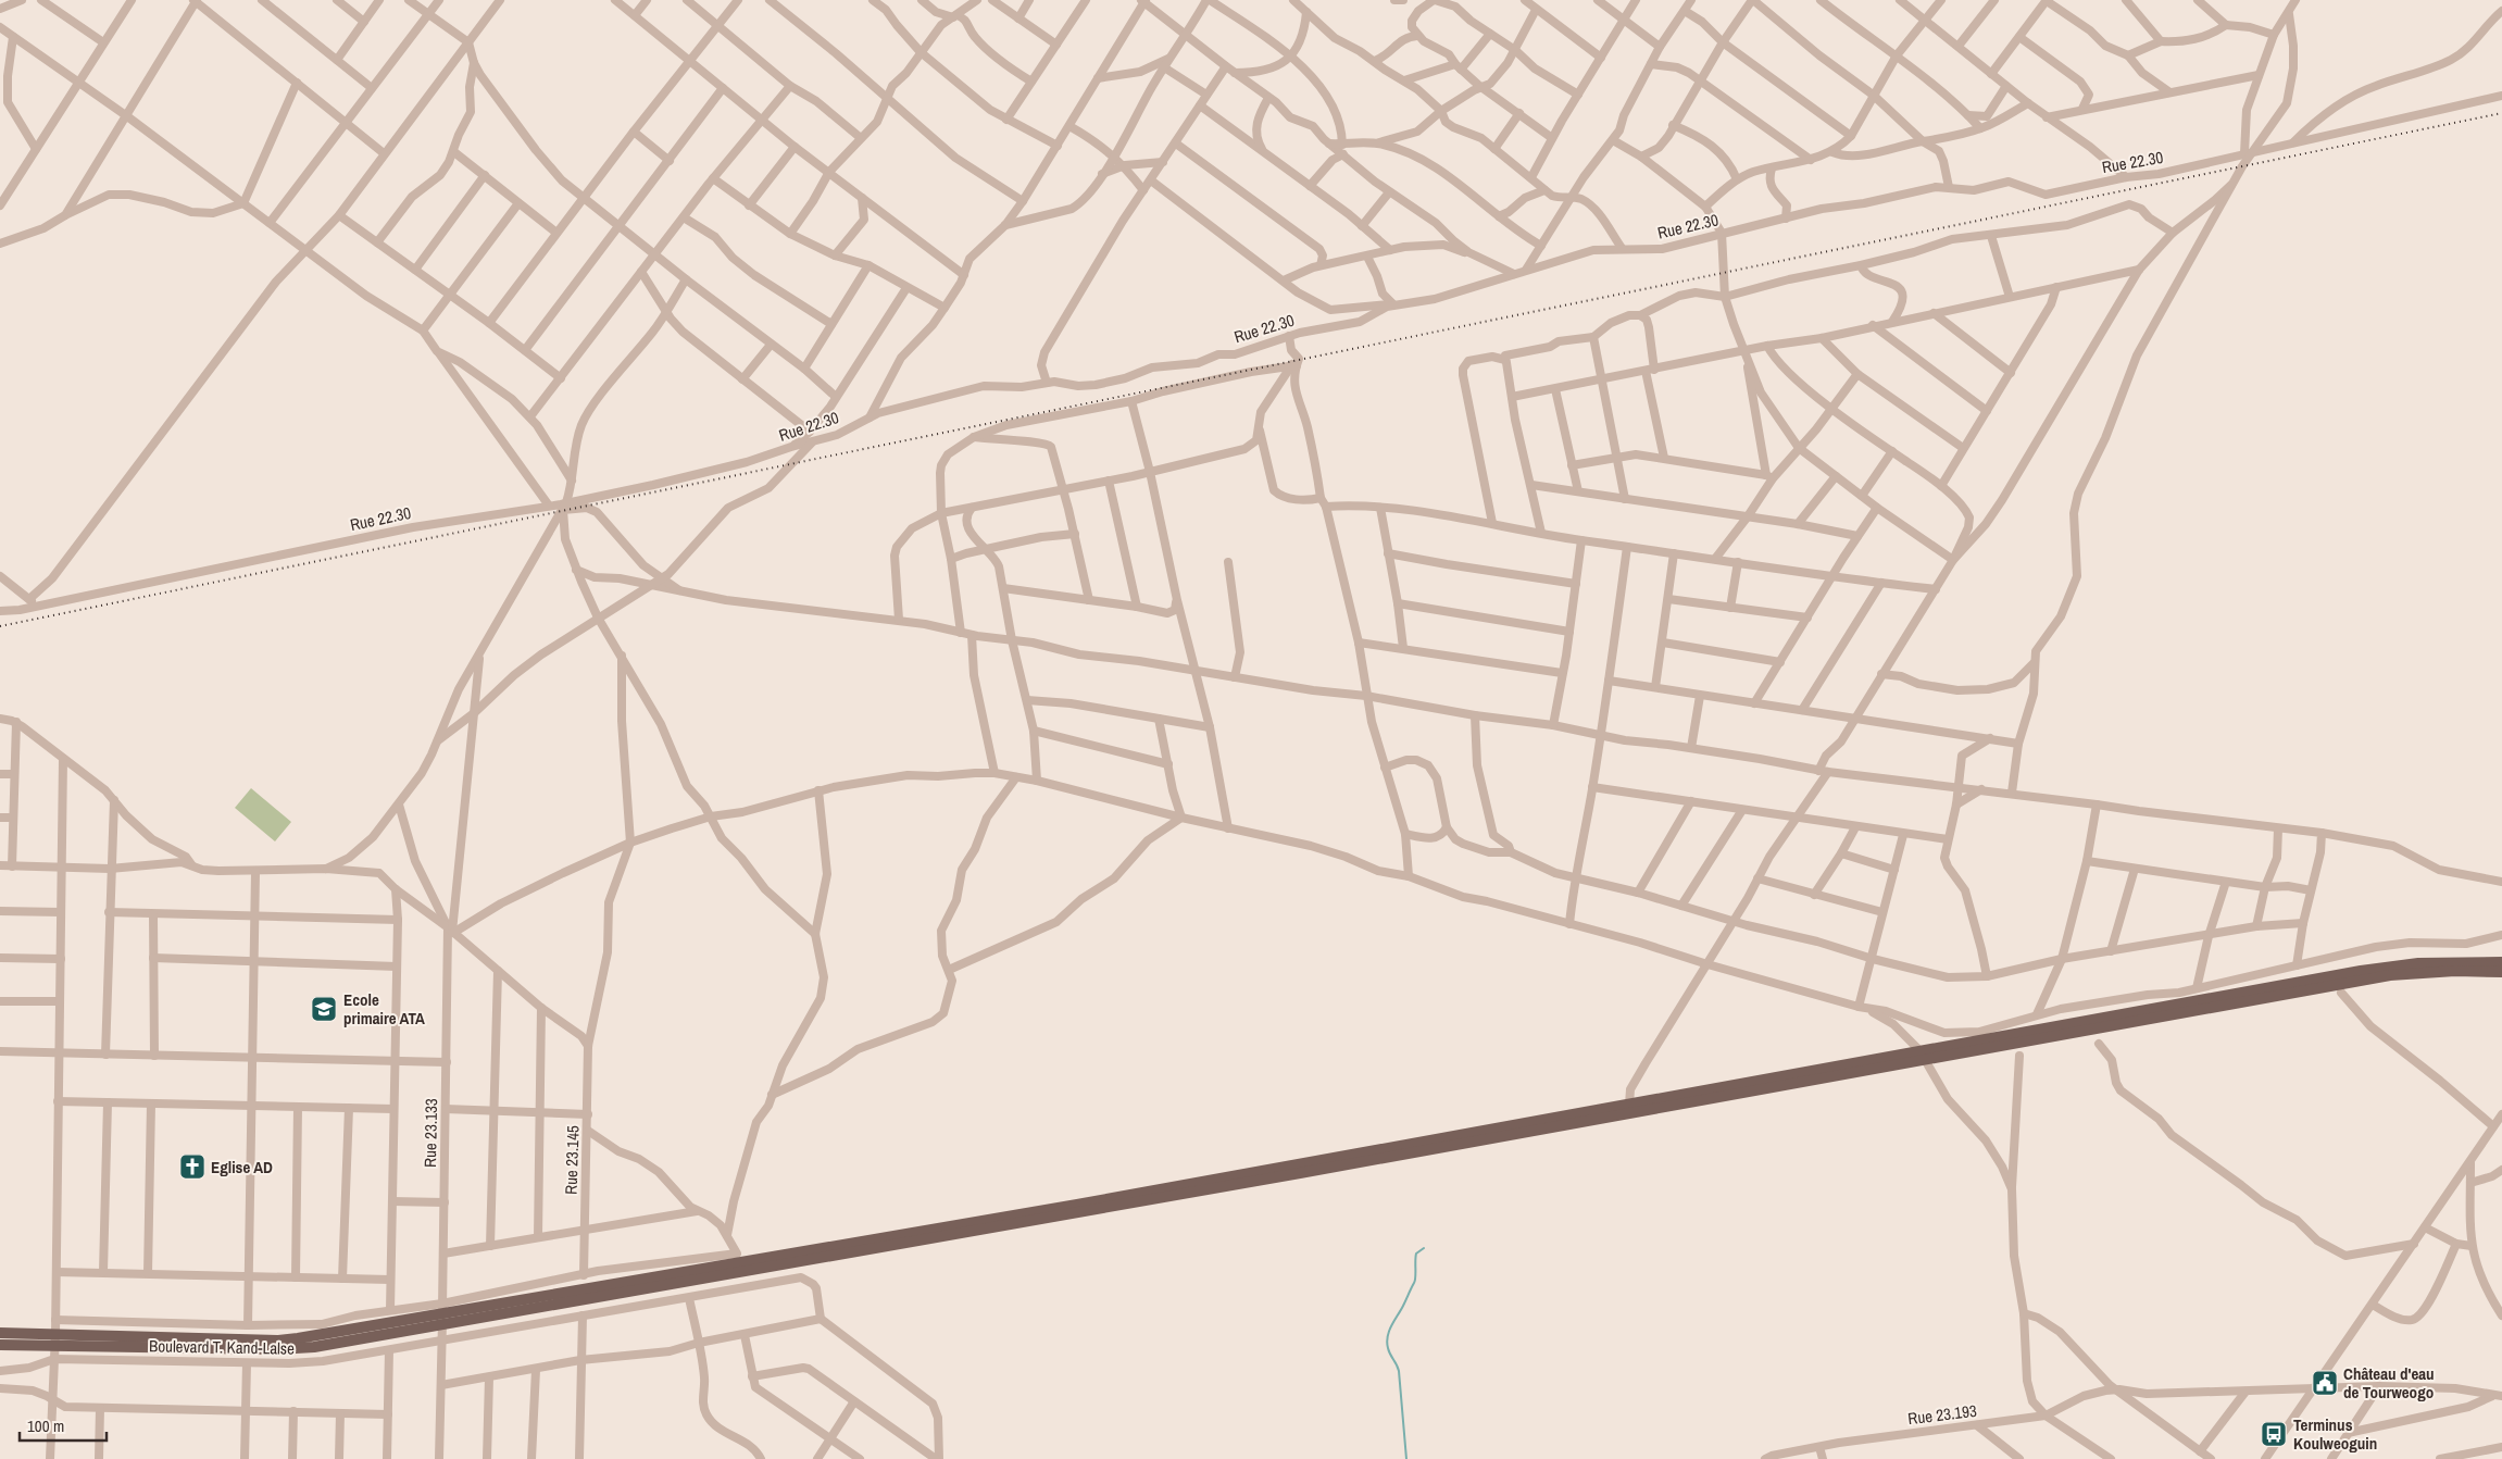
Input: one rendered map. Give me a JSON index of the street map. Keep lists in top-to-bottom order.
{
  "streets": {
    "street": [
      "Rue 22.30",
      "Rue 23.133",
      "Rue 23.145",
      "Boulevard T. Kand-Lalse",
      "Rue 23.193"
    ]
  },
  "crossings": [
    ["Rue 23.133", "Boulevard T. Kand-Lalse"]
  ],
  "places": {
    "school or university": ["Ecole primaire ATA"],
    "church": ["Eglise AD"],
    "public building": ["Château d'eau de Tourweogo"],
    "bus stop": ["Terminus Koulweoguin"]
  },
  "scale_bar": "100 m"
}
